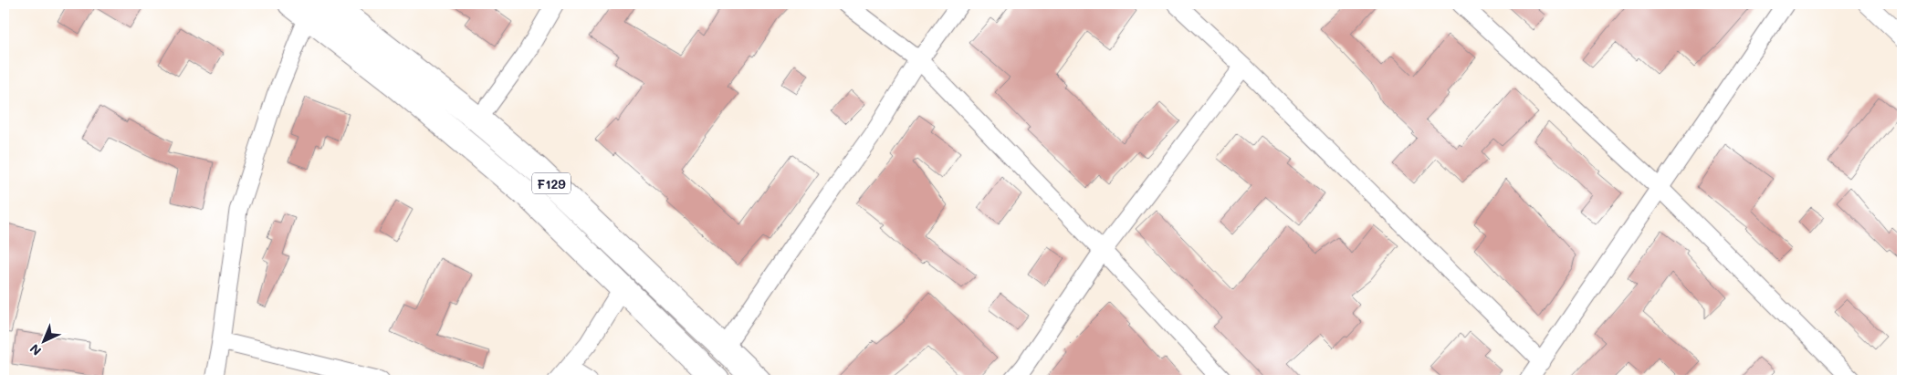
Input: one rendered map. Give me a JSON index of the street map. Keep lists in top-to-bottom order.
{
  "streets": {
    "main road": ["F129"]
  },
  "north": "bottom left"
}
